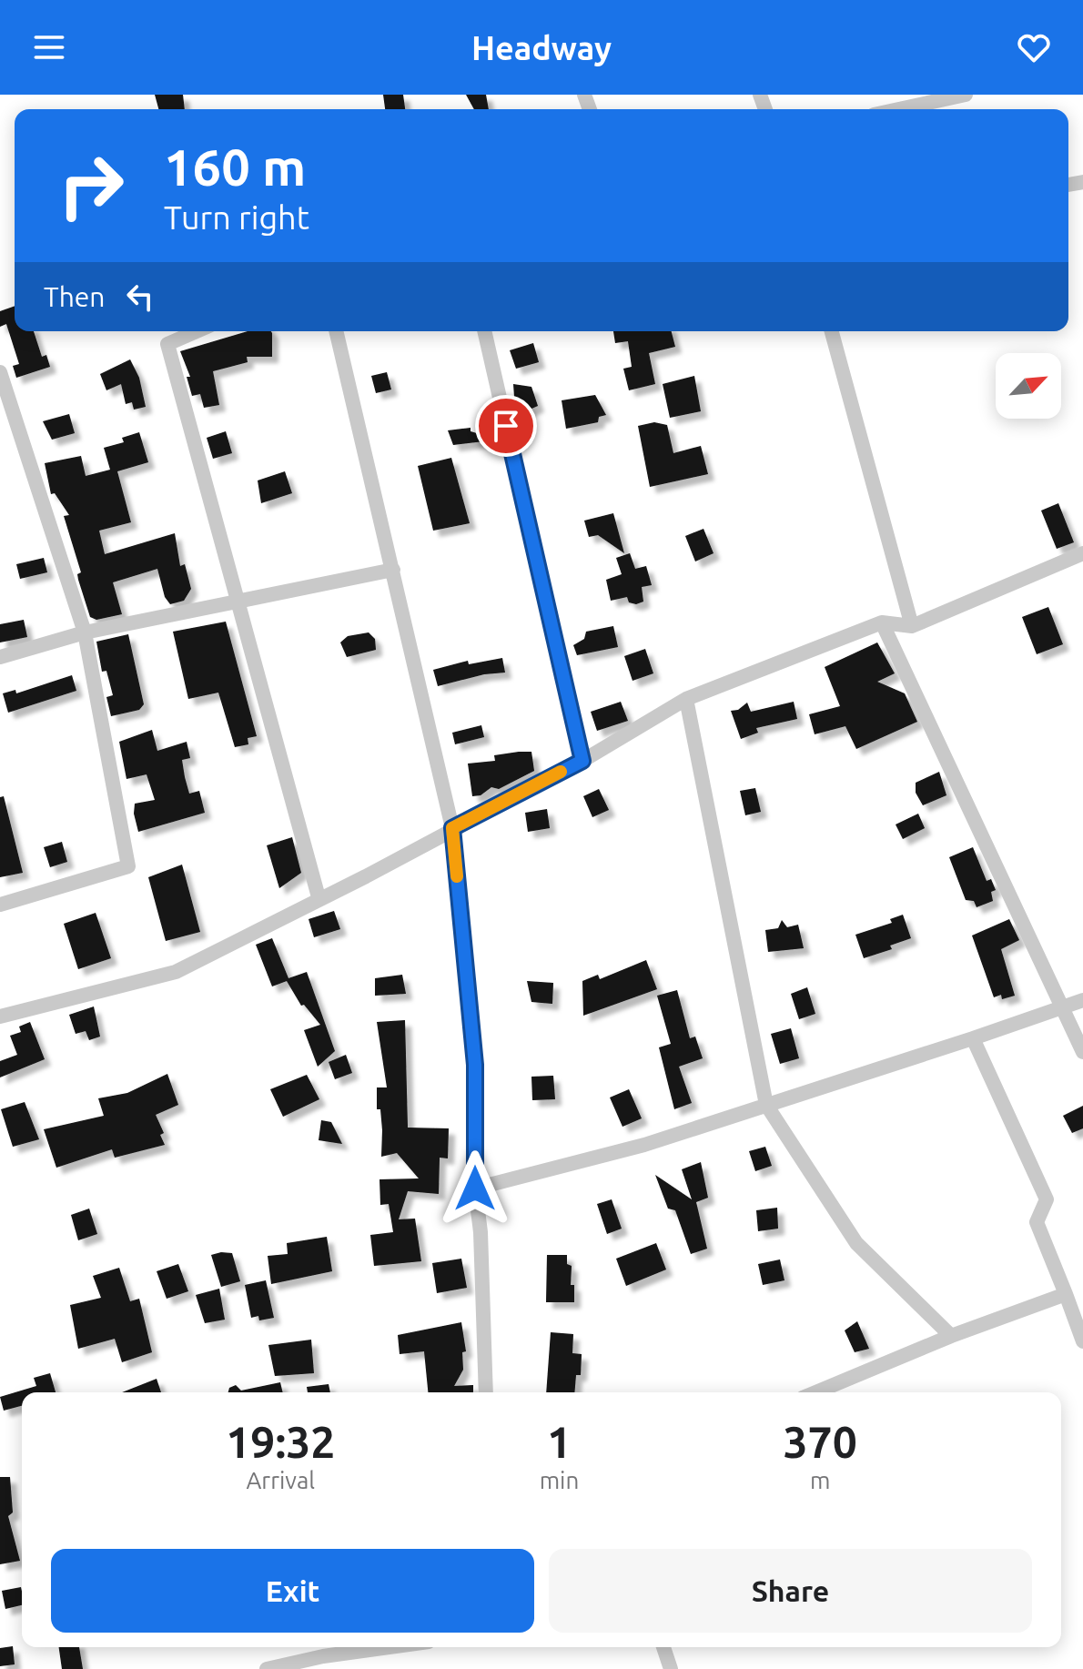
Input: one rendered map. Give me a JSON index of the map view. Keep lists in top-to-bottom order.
{
  "north": "top right",
  "page": {
    "header": "Headway",
    "turn": ["160 m", "Turn right"],
    "then": "Then",
    "eta": [
      "19:32",
      "Arrival",
      "1",
      "min",
      "370",
      "m"
    ],
    "buttons": ["Exit", "Share"]
  }
}
